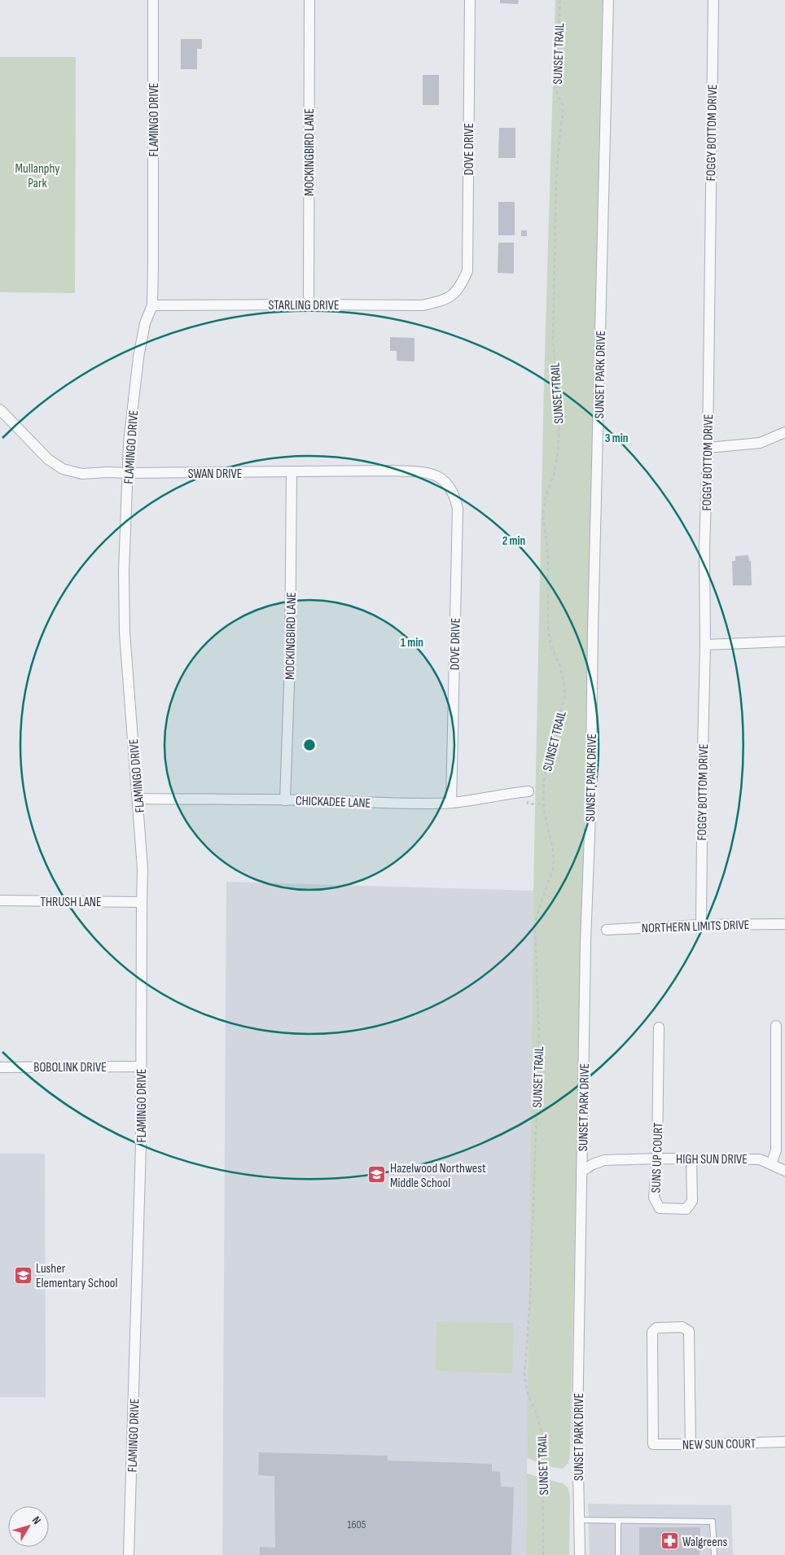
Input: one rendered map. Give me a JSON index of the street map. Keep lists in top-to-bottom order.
{
  "streets": {
    "street": [
      "FLAMINGO DRIVE",
      "FOGGY BOTTOM DRIVE",
      "DOVE DRIVE",
      "MOCKINGBIRD LANE",
      "STARLING DRIVE",
      "SUNSET PARK DRIVE",
      "SWAN DRIVE",
      "CHICKADEE LANE",
      "THRUSH LANE",
      "NORTHERN LIMITS DRIVE",
      "BOBOLINK DRIVE",
      "SUNS UP COURT",
      "HIGH SUN DRIVE",
      "NEW SUN COURT"
    ],
    "path": ["SUNSET TRAIL"]
  },
  "crossings": [
    ["FLAMINGO DRIVE", "STARLING DRIVE"],
    ["FLAMINGO DRIVE", "SWAN DRIVE"],
    ["FLAMINGO DRIVE", "CHICKADEE LANE"],
    ["FLAMINGO DRIVE", "THRUSH LANE"],
    ["FLAMINGO DRIVE", "BOBOLINK DRIVE"],
    ["FOGGY BOTTOM DRIVE", "NORTHERN LIMITS DRIVE"],
    ["DOVE DRIVE", "STARLING DRIVE"],
    ["DOVE DRIVE", "SWAN DRIVE"],
    ["DOVE DRIVE", "CHICKADEE LANE"],
    ["MOCKINGBIRD LANE", "STARLING DRIVE"],
    ["MOCKINGBIRD LANE", "SWAN DRIVE"],
    ["MOCKINGBIRD LANE", "CHICKADEE LANE"],
    ["SUNSET PARK DRIVE", "HIGH SUN DRIVE"],
    ["SUNS UP COURT", "HIGH SUN DRIVE"]
  ],
  "parks": ["Mullanphy Park"],
  "places": {
    "school or university": ["Hazelwood Northwest Middle School", "Lusher Elementary School"],
    "pharmacy": ["Walgreens"]
  },
  "house_numbers": ["1605"],
  "north": "top right",
  "rings": ["3 min", "2 min", "1 min"]
}
